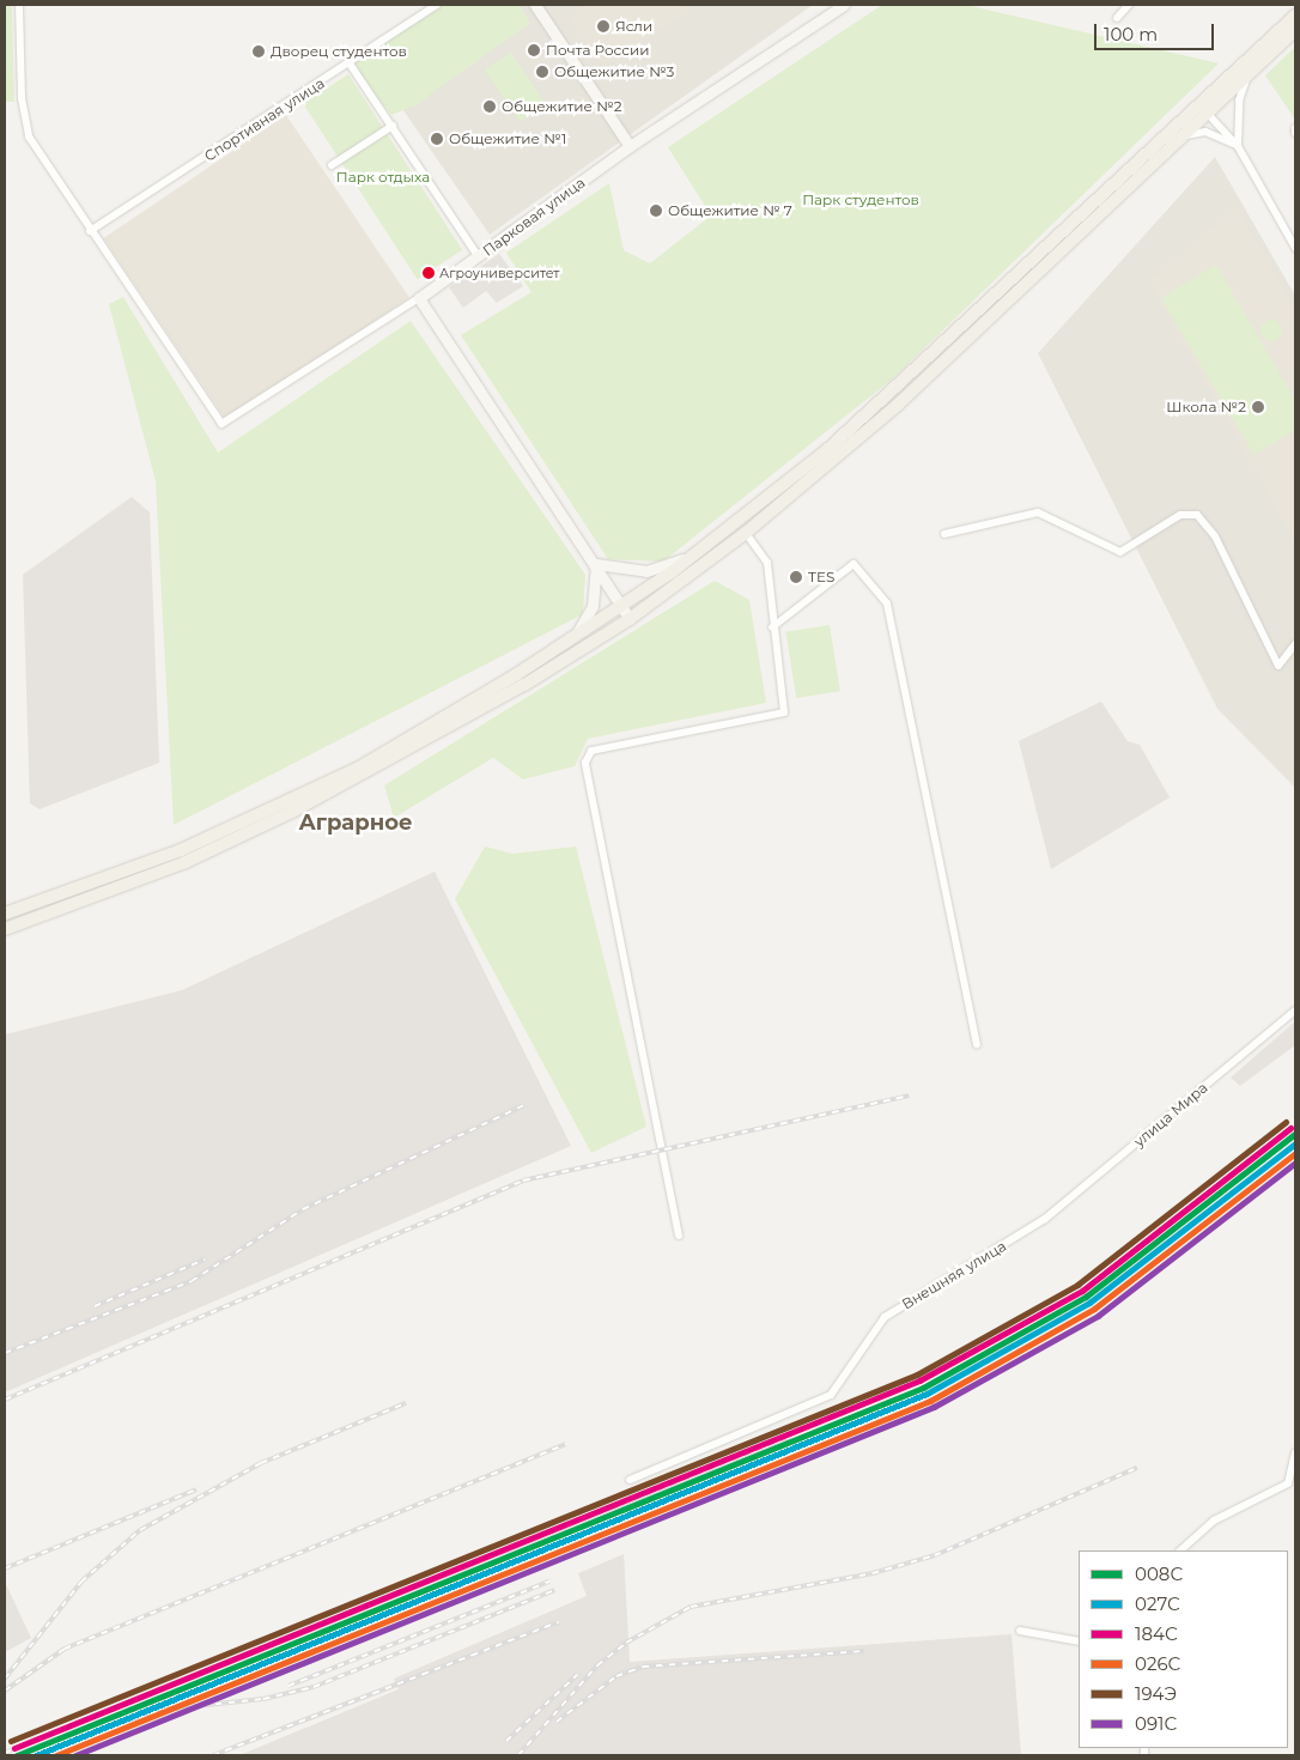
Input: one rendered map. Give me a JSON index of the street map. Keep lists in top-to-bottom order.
{
  "streets": {
    "street": [
      "Спортивная улица",
      "Парковая улица",
      "улица Мира",
      "Внешняя улица"
    ]
  },
  "crossings": [
    ["Спортивная улица", "Парковая улица"],
    ["улица Мира", "Внешняя улица"]
  ],
  "districts": ["Аграрное"],
  "parks": ["Парк отдыха", "Парк студентов"],
  "places": [
    "Ясли",
    "Почта России",
    "Дворец студентов",
    "Общежитие №3",
    "Общежитие №2",
    "Общежитие №1",
    "Общежитие № 7",
    "Агроуниверситет",
    "Школа №2",
    "TES"
  ],
  "lines": [
    "transit line 194Э",
    "transit line 184С",
    "transit line 008С",
    "transit line 027С",
    "transit line 026С",
    "transit line 091С"
  ],
  "legend": [
    "008С",
    "027С",
    "184С",
    "026С",
    "194Э",
    "091С"
  ],
  "scale_bar": "100 m"
}
